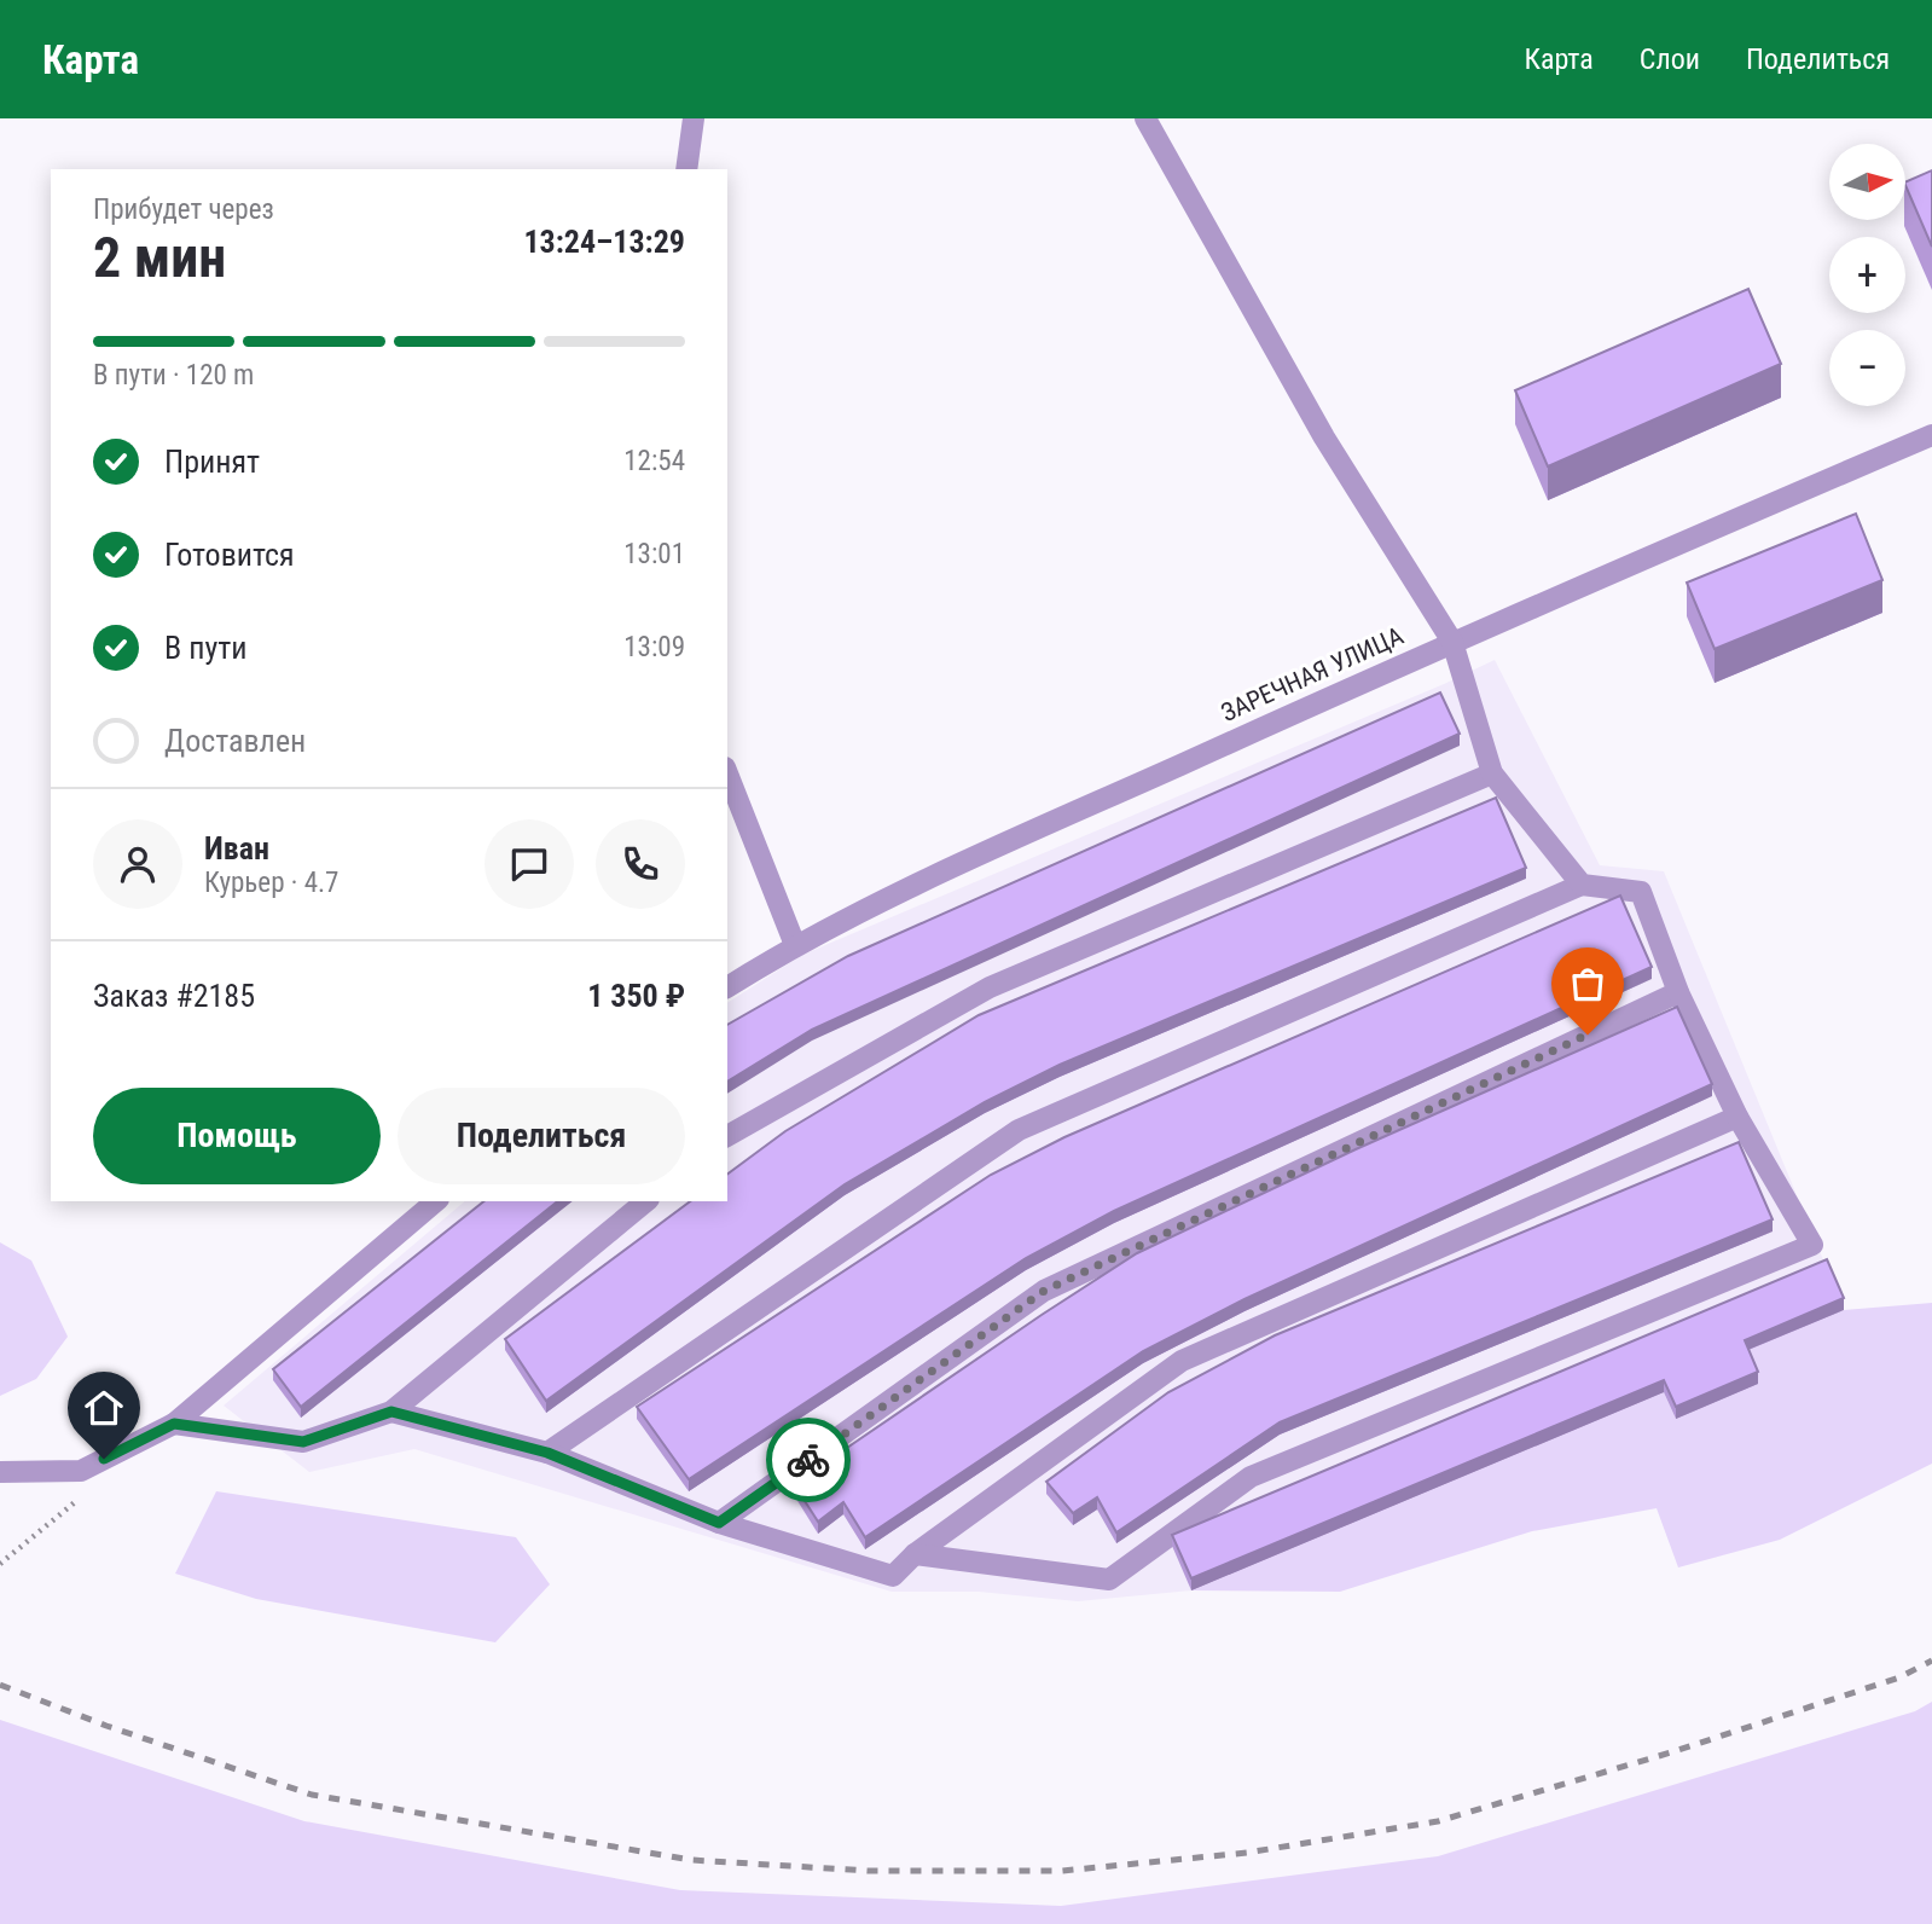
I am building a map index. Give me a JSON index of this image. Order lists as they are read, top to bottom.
{
  "streets": {
    "street": ["ЗАРЕЧНАЯ УЛИЦА"]
  },
  "north": "right",
  "page": {
    "header": "Карта",
    "nav": ["Карта", "Слои", "Поделиться"],
    "map_buttons": ["+", "−"],
    "heading": ["2 мин", "Прибудет через", "13:24–13:29"],
    "panel": [
      "Иван",
      "Курьер · 4.7",
      "Заказ #2185",
      "1 350 ₽"
    ],
    "bar": "В пути · 120 m",
    "list": [
      ["Принят", "12:54"],
      ["Готовится", "13:01"],
      ["В пути", "13:09"],
      "Доставлен"
    ],
    "buttons": ["Помощь", "Поделиться"]
  }
}
